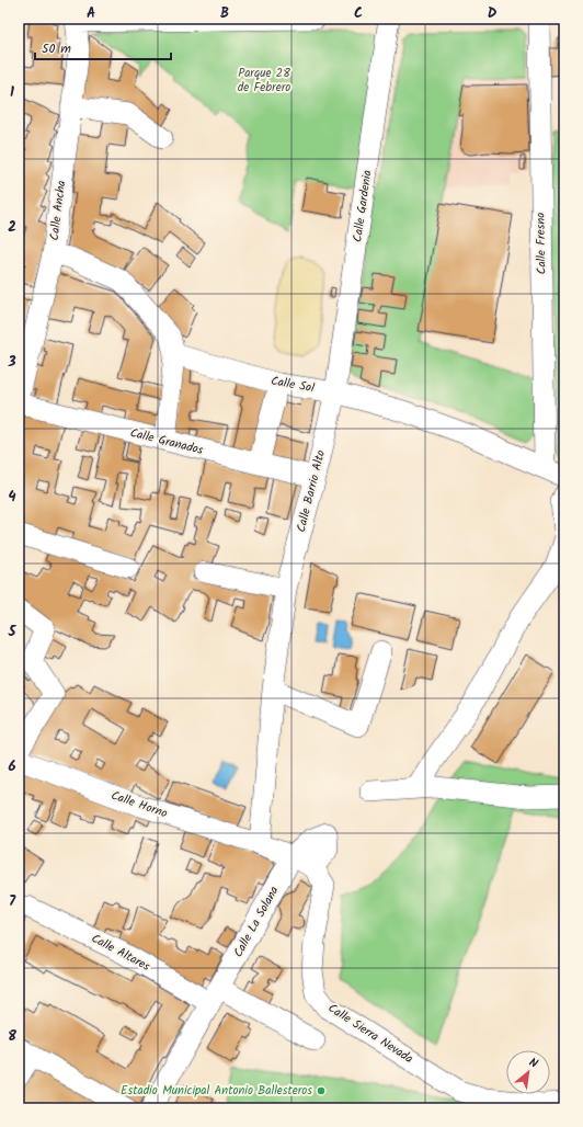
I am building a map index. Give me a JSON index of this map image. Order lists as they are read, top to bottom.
{
  "streets": {
    "street": [
      "Calle Gardenia",
      "Calle Ancha",
      "Calle Fresno",
      "Calle Sol",
      "Calle Granados",
      "Calle Barrio Alto",
      "Calle Horno",
      "Calle La Solana",
      "Calle Altares",
      "Calle Sierra Nevada"
    ]
  },
  "crossings": [
    ["Calle Gardenia", "Calle Sol"],
    ["Calle Gardenia", "Calle Barrio Alto"],
    ["Calle Ancha", "Calle Granados"],
    ["Calle Fresno", "Calle Sol"],
    ["Calle Sol", "Calle Barrio Alto"],
    ["Calle Granados", "Calle Barrio Alto"],
    ["Calle Barrio Alto", "Calle Horno"],
    ["Calle La Solana", "Calle Altares"]
  ],
  "parks": ["Parque 28 de Febrero"],
  "places": ["Estadio Municipal Antonio Ballesteros"],
  "scale_bar": "50 m",
  "north": "top right",
  "grid": {
    "columns": [
      "A",
      "B",
      "C",
      "D"
    ],
    "rows": [
      "1",
      "2",
      "3",
      "4",
      "5",
      "6",
      "7",
      "8"
    ]
  }
}
